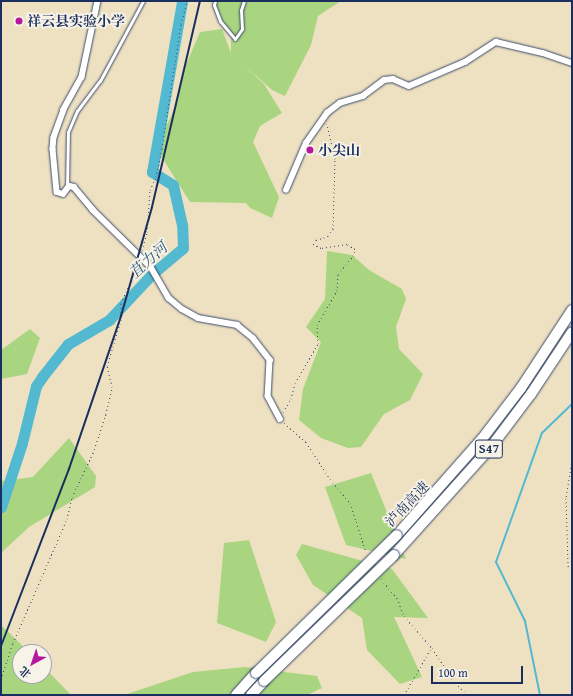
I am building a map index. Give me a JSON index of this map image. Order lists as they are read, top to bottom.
{
  "streets": {
    "highway": ["S47", "泸南高速"]
  },
  "water": ["苴力河"],
  "places": ["祥云县实验小学", "小尖山"],
  "scale_bar": "100 m",
  "north": "bottom left"
}
